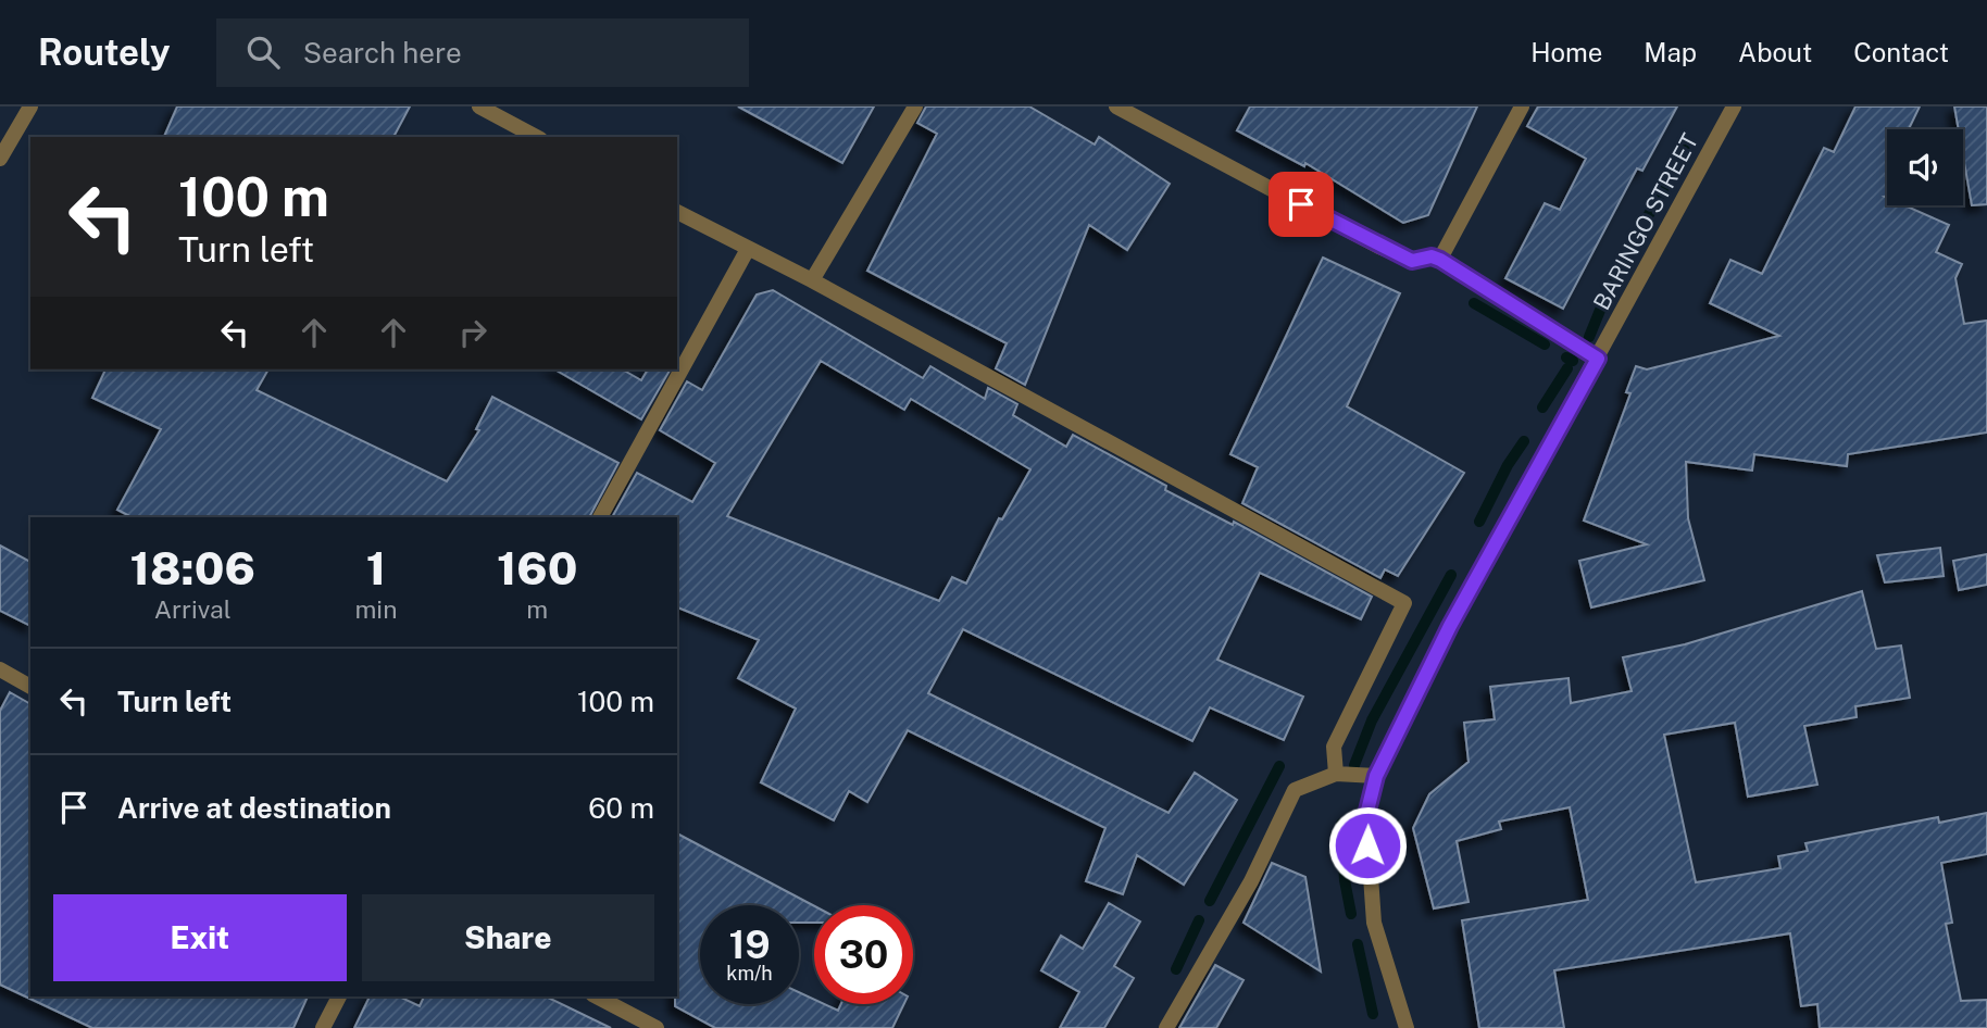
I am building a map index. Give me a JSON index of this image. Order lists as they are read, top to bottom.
{
  "streets": {
    "street": ["BARINGO STREET"]
  },
  "page": {
    "header": "Routely",
    "search": "Search here",
    "nav": [
      "Home",
      "Map",
      "About",
      "Contact"
    ],
    "turn": ["100 m", "Turn left"],
    "eta": [
      "18:06",
      "Arrival",
      "1",
      "min",
      "160",
      "m"
    ],
    "list": [
      {
        "name": "Turn left",
        "value": "100 m"
      },
      {
        "name": "Arrive at destination",
        "value": "60 m"
      }
    ],
    "buttons": ["Exit", "Share"],
    "speed": "19 km/h",
    "limit": "30"
  }
}
